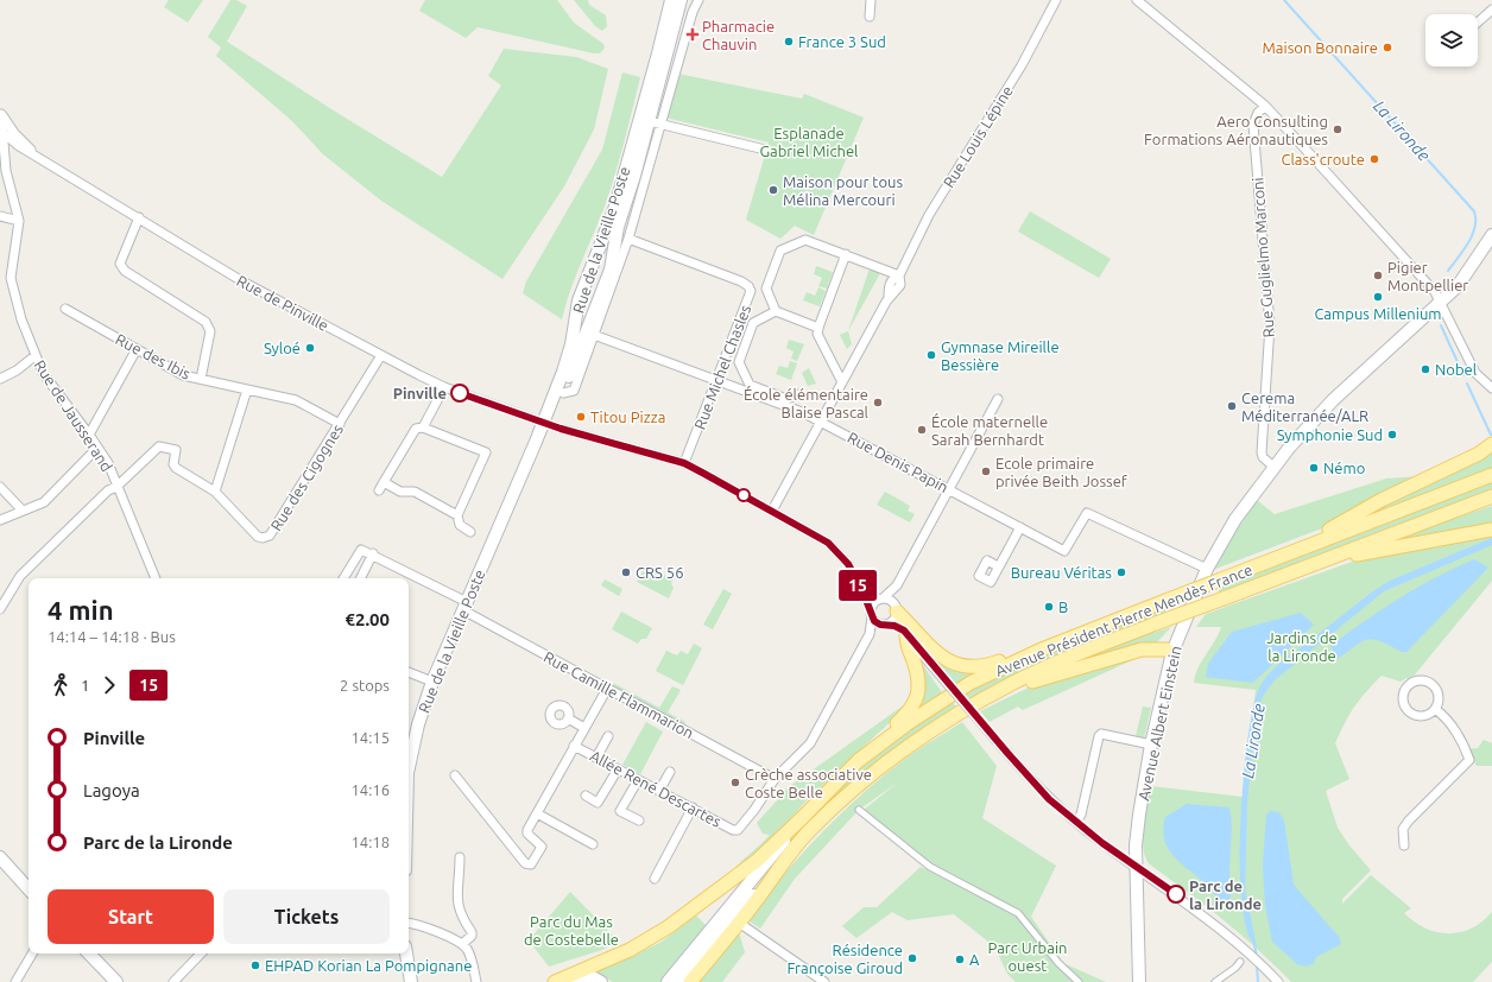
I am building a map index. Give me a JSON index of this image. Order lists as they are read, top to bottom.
{
  "streets": {
    "main road": ["Rue de la Vieille Poste", "Avenue Président Pierre Mendès France", "Avenue Albert Einstein"],
    "street": [
      "Rue Louis Lépine",
      "Rue Guglielmo Marconi",
      "Rue de Pinville",
      "Rue des Ibis",
      "Rue Michel Chasles",
      "Rue de Jausserand",
      "Rue Denis Papin",
      "Rue des Cigognes",
      "Rue Camille Flammarion",
      "Allée René Descartes"
    ]
  },
  "crossings": [
    ["Rue Louis Lépine", "Rue de Pinville"],
    ["Rue Louis Lépine", "Rue Denis Papin"],
    ["Rue de la Vieille Poste", "Rue de Pinville"],
    ["Rue de la Vieille Poste", "Rue Michel Chasles"],
    ["Rue de la Vieille Poste", "Rue Denis Papin"],
    ["Rue de la Vieille Poste", "Rue Camille Flammarion"],
    ["Rue Guglielmo Marconi", "Avenue Albert Einstein"],
    ["Rue de Pinville", "Rue Michel Chasles"],
    ["Rue de Pinville", "Rue de Jausserand"],
    ["Rue de Pinville", "Rue des Cigognes"],
    ["Rue des Ibis", "Rue des Cigognes"],
    ["Rue Michel Chasles", "Rue Denis Papin"],
    ["Rue de Jausserand", "Rue des Cigognes"],
    ["Rue Denis Papin", "Avenue Albert Einstein"],
    ["Rue Camille Flammarion", "Allée René Descartes"]
  ],
  "water": ["La Lironde"],
  "parks": [
    "Esplanade Gabriel Michel",
    "Jardins de la Lironde",
    "Parc du Mas de Costebelle",
    "Parc Urbain ouest"
  ],
  "places": {
    "health": ["Pharmacie Chauvin"],
    "other": [
      "France 3 Sud",
      "Maison Bonnaire",
      "Aero Consulting Formations Aéronautiques",
      "Class'croute",
      "Maison pour tous Mélina Mercouri",
      "Pigier Montpellier",
      "Campus Millenium",
      "Syloé",
      "Gymnase Mireille Bessière",
      "Nobel",
      "Pinville",
      "École élémentaire Blaise Pascal",
      "Cerema Méditerranée/ALR",
      "Titou Pizza",
      "École maternelle Sarah Bernhardt",
      "Symphonie Sud",
      "Némo",
      "Ecole primaire privée Beith Jossef",
      "CRS 56",
      "Bureau Véritas",
      "B",
      "Crèche associative Coste Belle",
      "Parc de la Lironde",
      "Résidence Françoise Giroud",
      "A",
      "EHPAD Korian La Pompignane"
    ]
  },
  "lines": ["bus line 15"],
  "page": {
    "on_map": "15",
    "heading": ["4 min", "14:14 – 14:18 · Bus", "€2.00"],
    "legs": ["1", "15", "2 stops"],
    "list": [
      {
        "name": "Pinville",
        "value": "14:15"
      },
      {
        "name": "Lagoya",
        "value": "14:16"
      },
      {
        "name": "Parc de la Lironde",
        "value": "14:18"
      }
    ],
    "buttons": ["Start", "Tickets"]
  }
}
